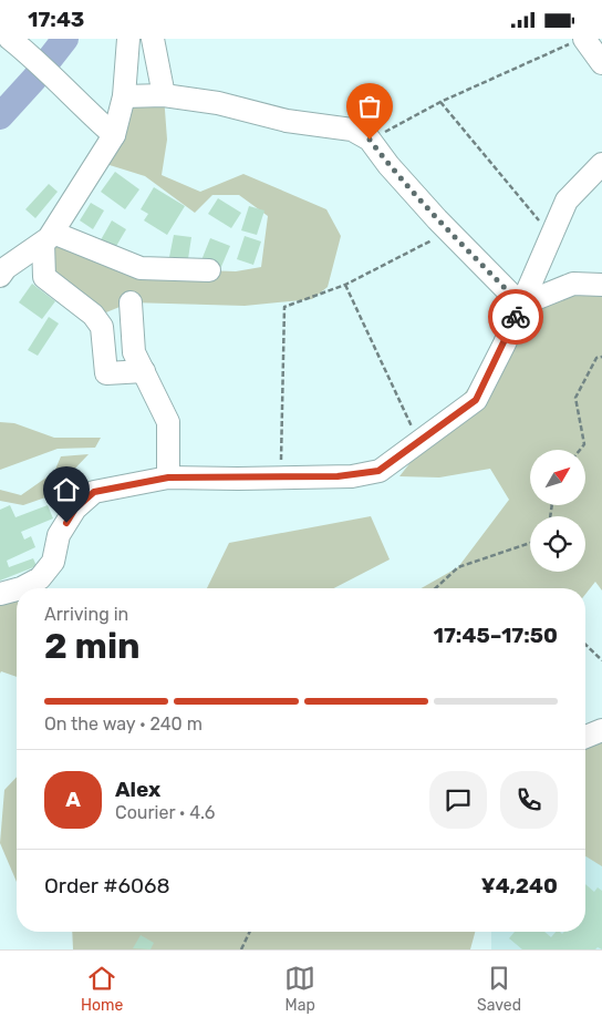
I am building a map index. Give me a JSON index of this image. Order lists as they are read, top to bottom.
{
  "north": "top right",
  "page": {
    "status": "17:43",
    "heading": ["2 min", "Arriving in", "17:45–17:50"],
    "panel": [
      "Alex",
      "Courier · 4.6",
      "Order #6068",
      "¥4,240"
    ],
    "bar": "On the way · 240 m",
    "round": "A",
    "tabs": ["Home", "Map", "Saved"]
  }
}
